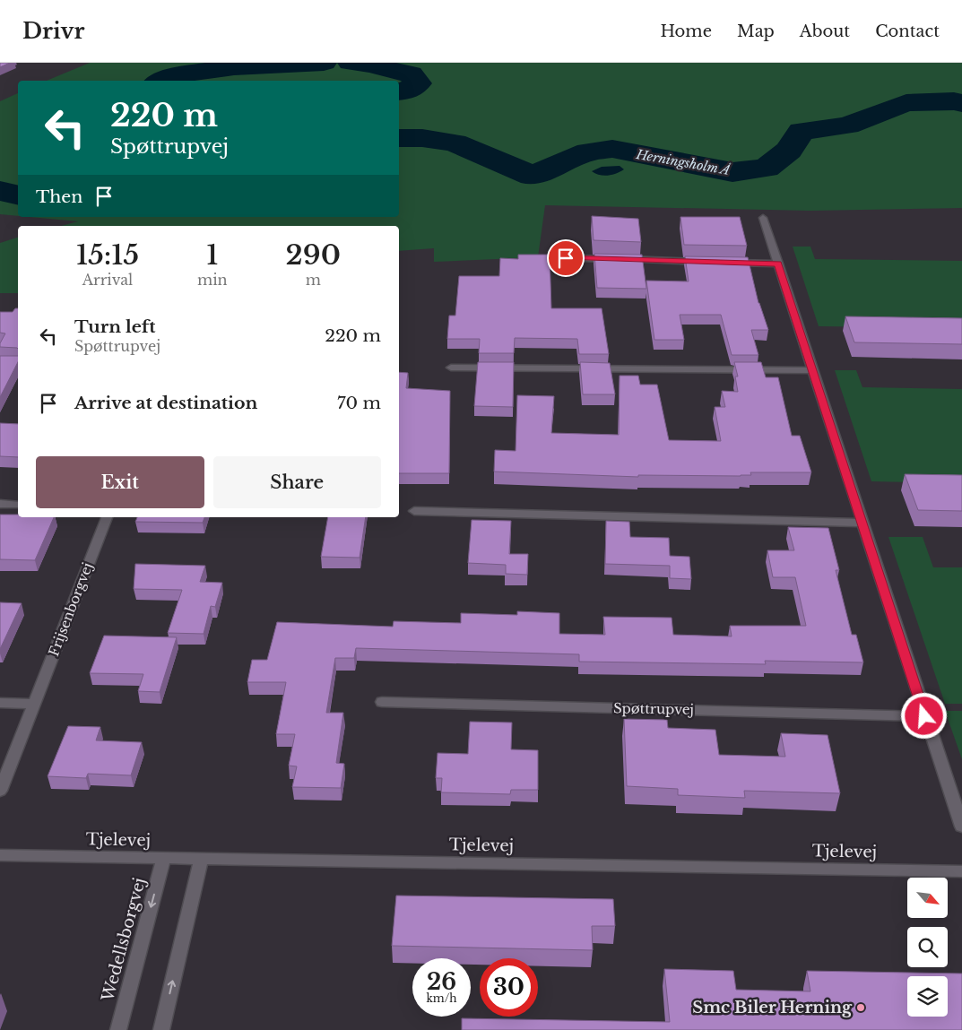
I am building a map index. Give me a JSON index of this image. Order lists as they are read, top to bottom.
{
  "streets": {
    "street": [
      "Frijsenborgvej",
      "Spøttrupvej",
      "Tjelevej",
      "Wedellsborgvej"
    ]
  },
  "crossings": [
    ["Tjelevej", "Wedellsborgvej"]
  ],
  "water": ["Herningsholm Å"],
  "places": ["Smc Biler Herning"],
  "north": "bottom right",
  "page": {
    "header": "Drivr",
    "nav": [
      "Home",
      "Map",
      "About",
      "Contact"
    ],
    "turn": ["220 m", "Spøttrupvej"],
    "then": "Then",
    "eta": [
      "15:15",
      "Arrival",
      "1",
      "min",
      "290",
      "m"
    ],
    "list": [
      {
        "name": "Turn left",
        "note": "Spøttrupvej",
        "value": "220 m"
      },
      {
        "name": "Arrive at destination",
        "value": "70 m"
      }
    ],
    "buttons": ["Exit", "Share"],
    "speed": "26 km/h",
    "limit": "30"
  }
}
